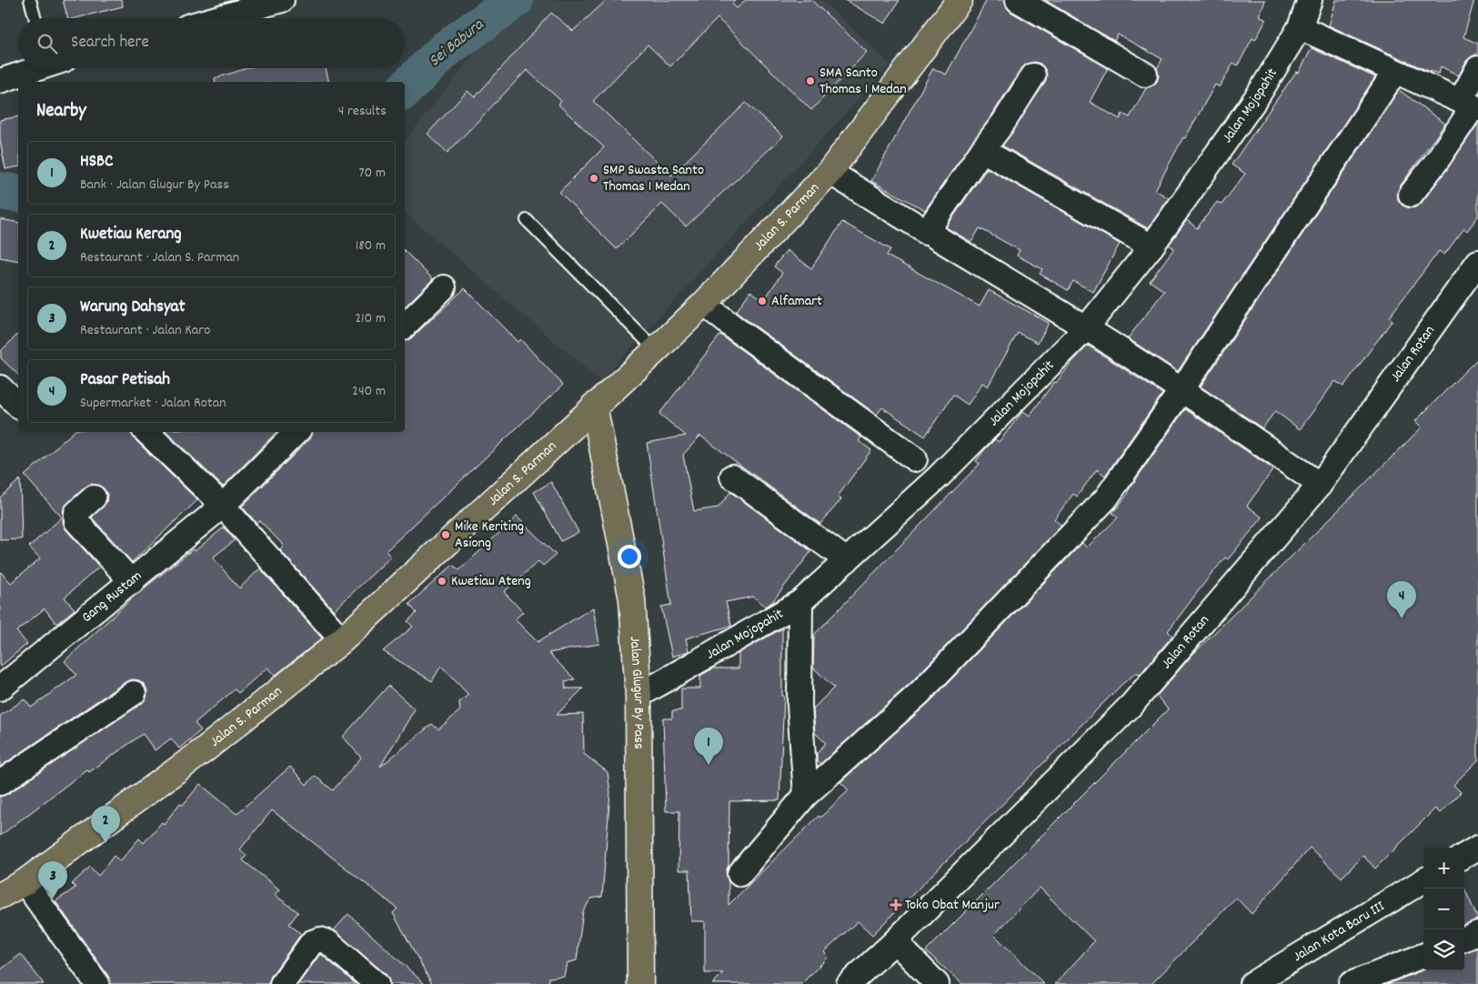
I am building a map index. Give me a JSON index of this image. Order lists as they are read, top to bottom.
{
  "streets": {
    "main road": ["Jalan S. Parman", "Jalan Glugur By Pass"],
    "street": [
      "Jalan Mojopahit",
      "Jalan Rotan",
      "Gang Rustam",
      "Jalan Kota Baru III"
    ]
  },
  "crossings": [
    ["Jalan Mojopahit", "Jalan Glugur By Pass"],
    ["Jalan S. Parman", "Jalan Glugur By Pass"]
  ],
  "water": ["Sei Babura"],
  "places": {
    "other": [
      "SMA Santo Thomas 1 Medan",
      "SMP Swasta Santo Thomas 1 Medan",
      "Alfamart",
      "Mike Keriting Asiong",
      "Kwetiau Ateng"
    ],
    "health": ["Toko Obat Manjur"]
  },
  "page": {
    "search": "Search here",
    "heading": ["Nearby", "4 results"],
    "list": [
      {
        "mark": "1",
        "name": "HSBC",
        "note": "Bank · Jalan Glugur By Pass",
        "value": "70 m"
      },
      {
        "mark": "2",
        "name": "Kwetiau Kerang",
        "note": "Restaurant · Jalan S. Parman",
        "value": "180 m"
      },
      {
        "mark": "3",
        "name": "Warung Dahsyat",
        "note": "Restaurant · Jalan Karo",
        "value": "210 m"
      },
      {
        "mark": "4",
        "name": "Pasar Petisah",
        "note": "Supermarket · Jalan Rotan",
        "value": "240 m"
      }
    ],
    "pins": [
      "4",
      "1",
      "2",
      "3"
    ],
    "map_buttons": ["+", "−"]
  }
}
